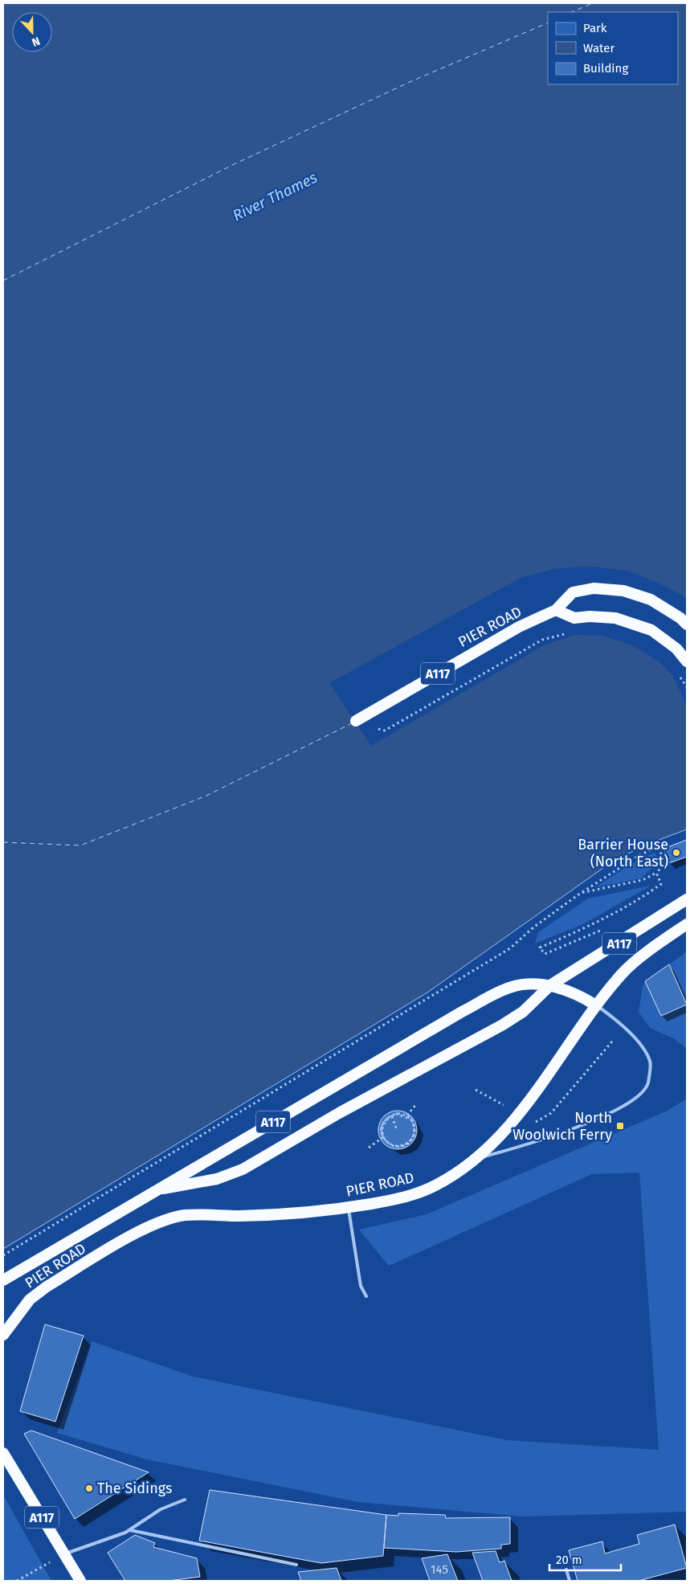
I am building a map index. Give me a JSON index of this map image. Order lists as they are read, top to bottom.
{
  "streets": {
    "highway": ["PIER ROAD", "A117"]
  },
  "crossings": [
    ["PIER ROAD", "A117"]
  ],
  "water": ["River Thames"],
  "places": {
    "other": ["Barrier House (North East)", "The Sidings"],
    "transit": ["North Woolwich Ferry"]
  },
  "house_numbers": ["145"],
  "legend": ["Park", "Water", "Building"],
  "scale_bar": "20 m",
  "north": "bottom"
}
